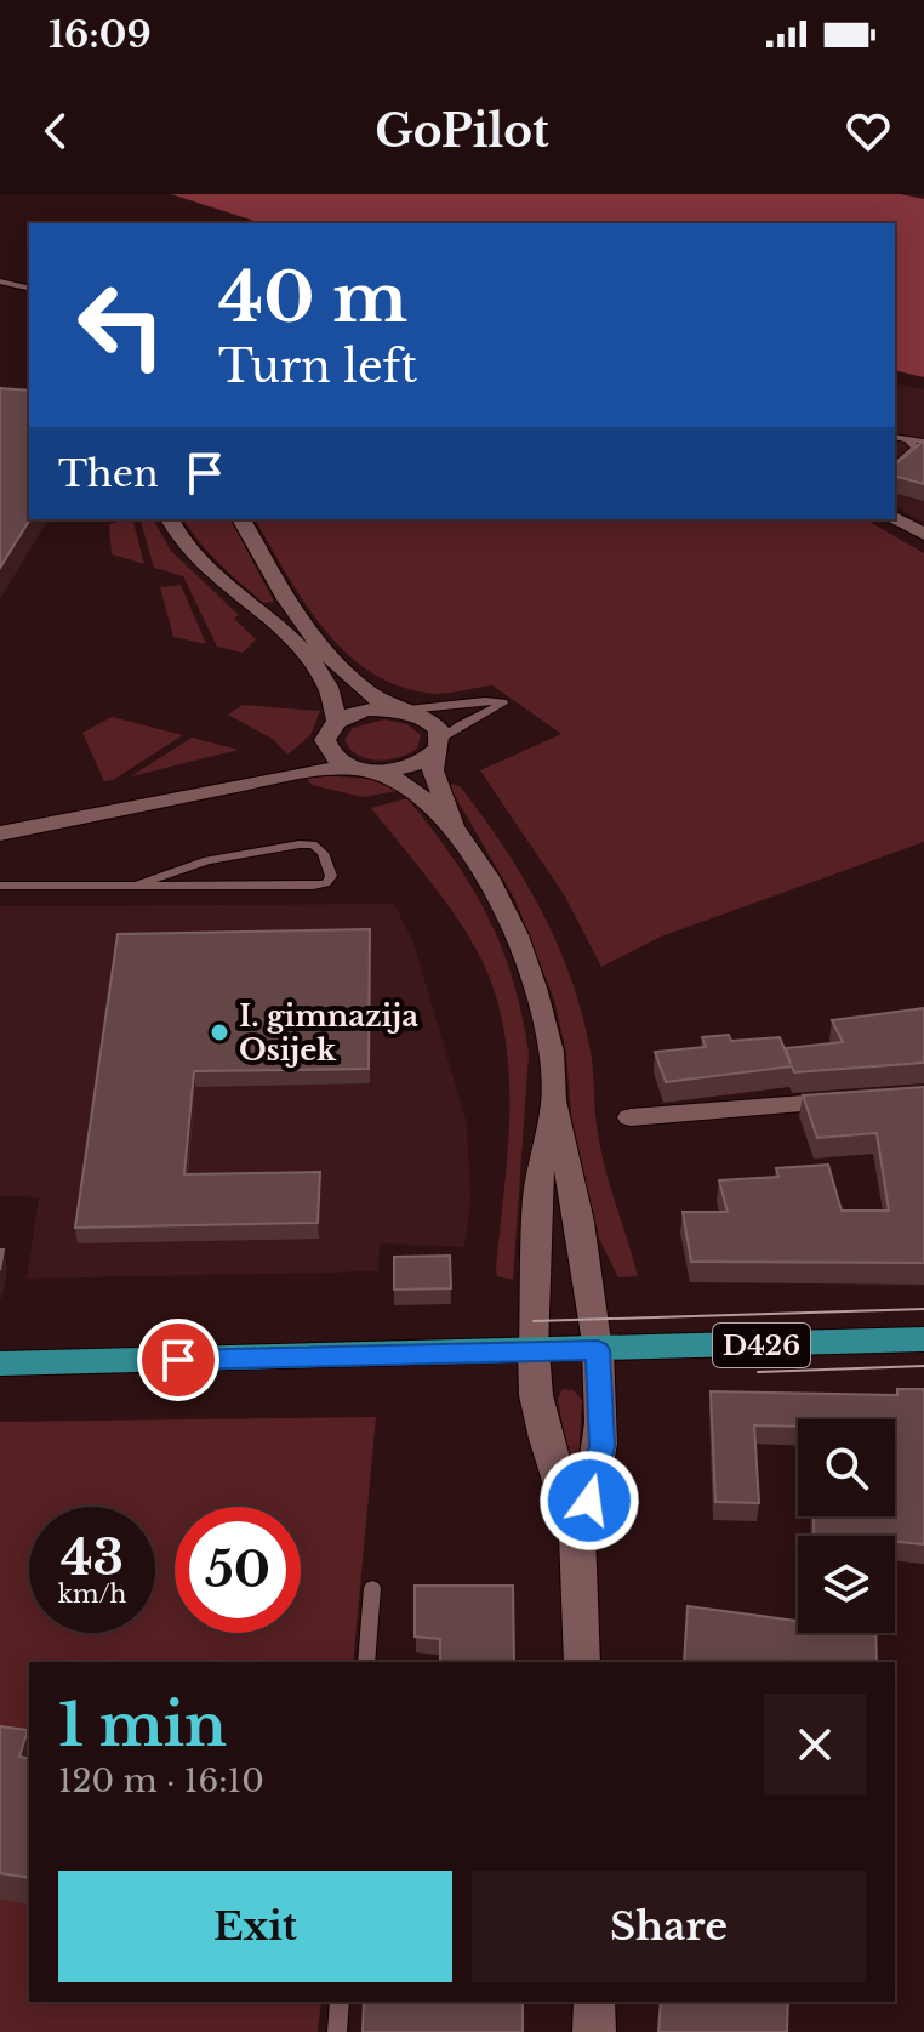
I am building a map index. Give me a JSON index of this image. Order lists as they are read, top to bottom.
{
  "streets": {
    "main road": ["D426"]
  },
  "places": ["I. gimnazija Osijek"],
  "page": {
    "status": "16:09",
    "header": "GoPilot",
    "turn": ["40 m", "Turn left"],
    "then": "Then",
    "speed": "43 km/h",
    "limit": "50",
    "heading": ["1 min", "120 m · 16:10"],
    "buttons": ["Exit", "Share"]
  }
}
